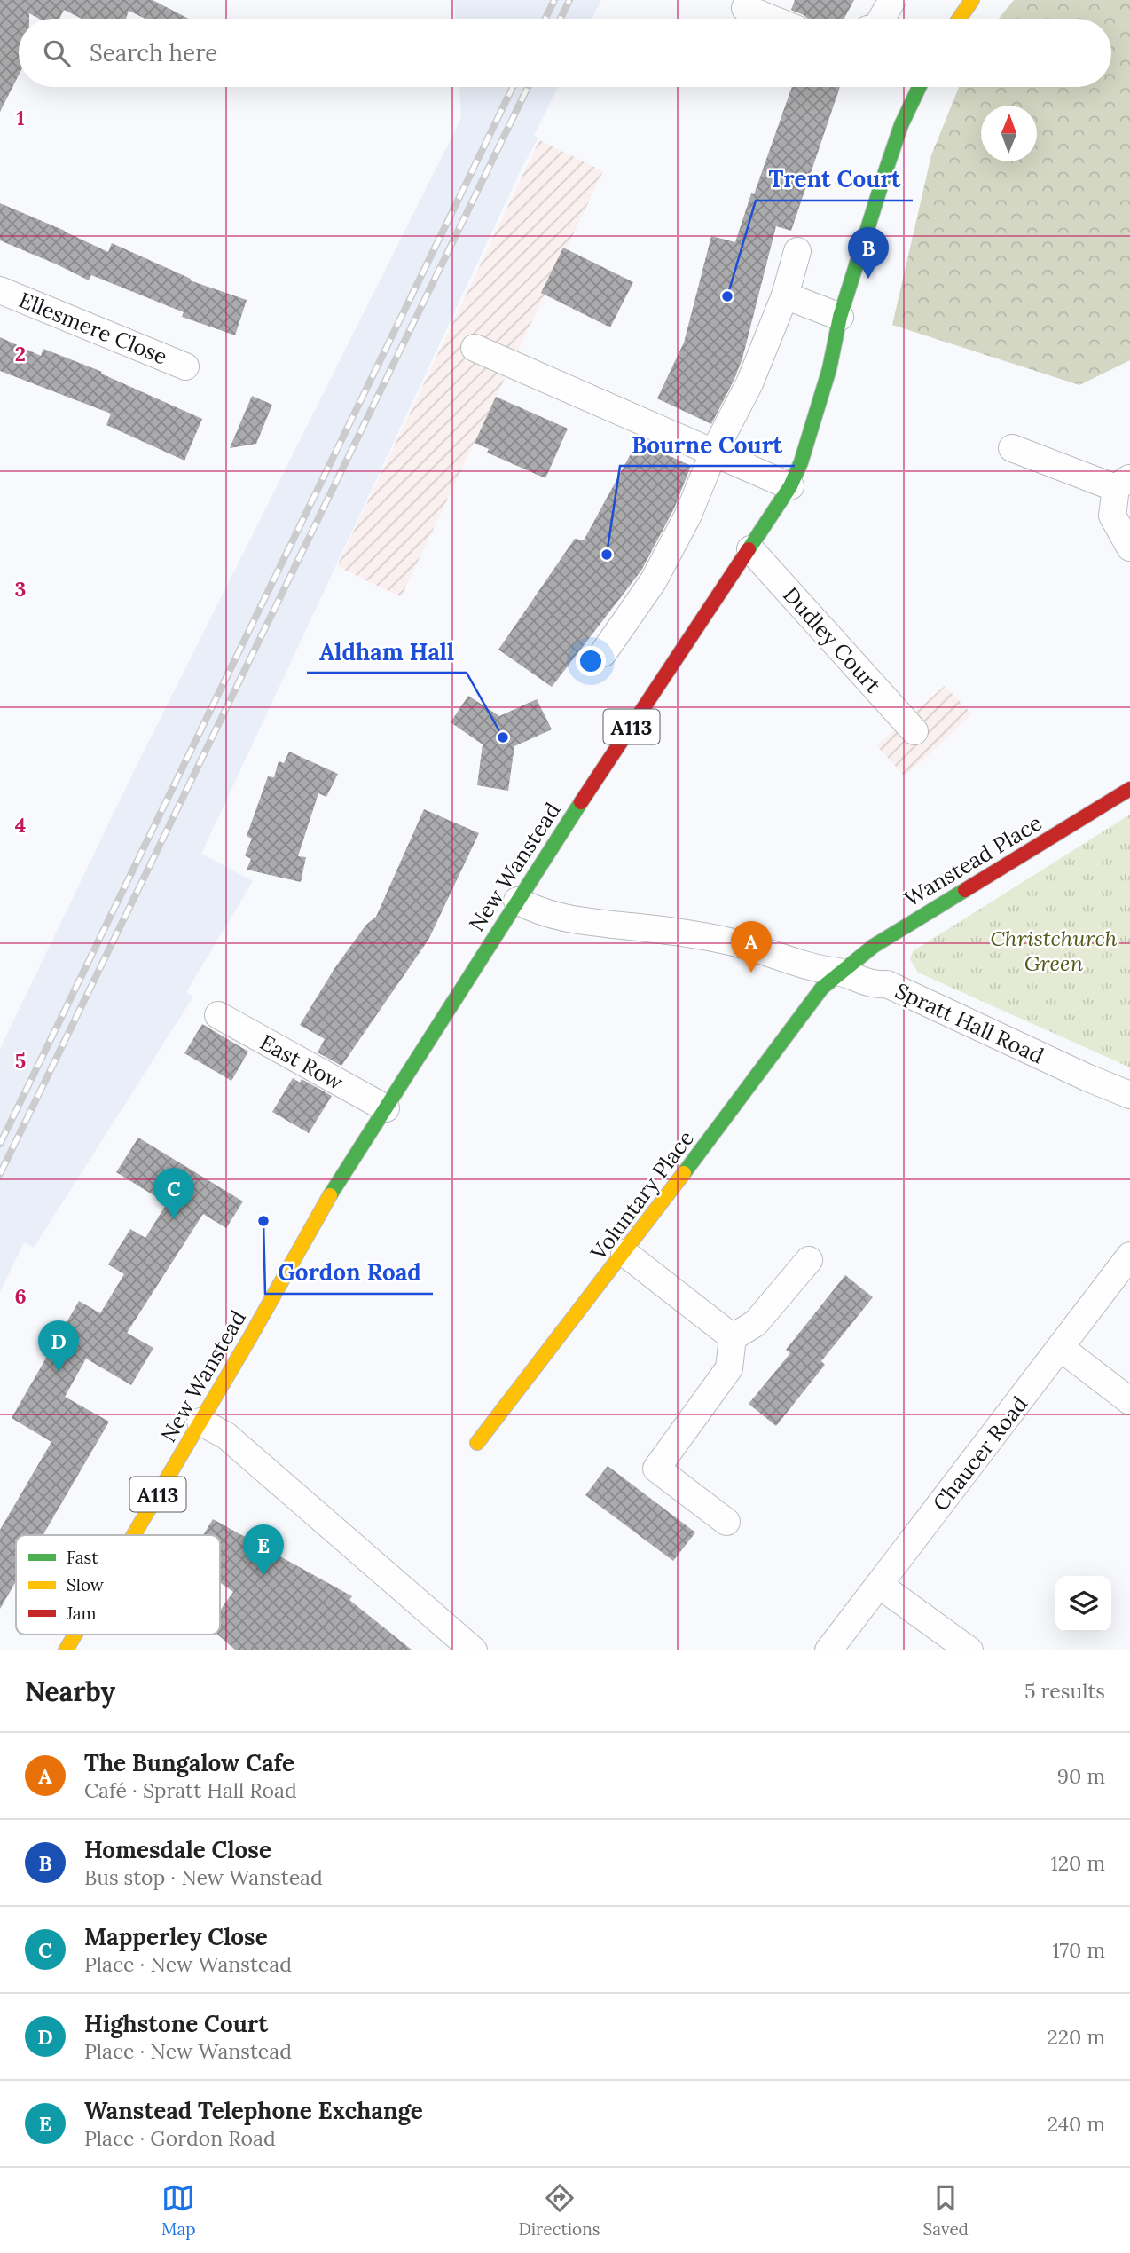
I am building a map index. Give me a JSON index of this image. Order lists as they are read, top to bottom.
{
  "streets": {
    "main road": [
      "A113",
      "Wanstead Place",
      "New Wanstead",
      "Voluntary Place"
    ],
    "street": [
      "Ellesmere Close",
      "Dudley Court",
      "Spratt Hall Road",
      "East Row",
      "Chaucer Road"
    ]
  },
  "crossings": [
    ["Dudley Court", "New Wanstead"],
    ["Wanstead Place", "Spratt Hall Road"],
    ["Wanstead Place", "Voluntary Place"],
    ["New Wanstead", "Spratt Hall Road"],
    ["New Wanstead", "East Row"],
    ["Spratt Hall Road", "Voluntary Place"]
  ],
  "parks": ["Christchurch Green"],
  "places": [
    "Trent Court",
    "Bourne Court",
    "Aldham Hall",
    "Gordon Road"
  ],
  "legend": ["Fast", "Slow", "Jam"],
  "north": "top",
  "page": {
    "search": "Search here",
    "pins": [
      "B",
      "A",
      "C",
      "D",
      "E"
    ],
    "heading": ["Nearby", "5 results"],
    "list": [
      {
        "mark": "A",
        "name": "The Bungalow Cafe",
        "note": "Café · Spratt Hall Road",
        "value": "90 m"
      },
      {
        "mark": "B",
        "name": "Homesdale Close",
        "note": "Bus stop · New Wanstead",
        "value": "120 m"
      },
      {
        "mark": "C",
        "name": "Mapperley Close",
        "note": "Place · New Wanstead",
        "value": "170 m"
      },
      {
        "mark": "D",
        "name": "Highstone Court",
        "note": "Place · New Wanstead",
        "value": "220 m"
      },
      {
        "mark": "E",
        "name": "Wanstead Telephone Exchange",
        "note": "Place · Gordon Road",
        "value": "240 m"
      }
    ],
    "nav": ["Map", "Directions", "Saved"]
  },
  "grid": {
    "rows": [
      "1",
      "2",
      "3",
      "4",
      "5",
      "6"
    ]
  }
}
